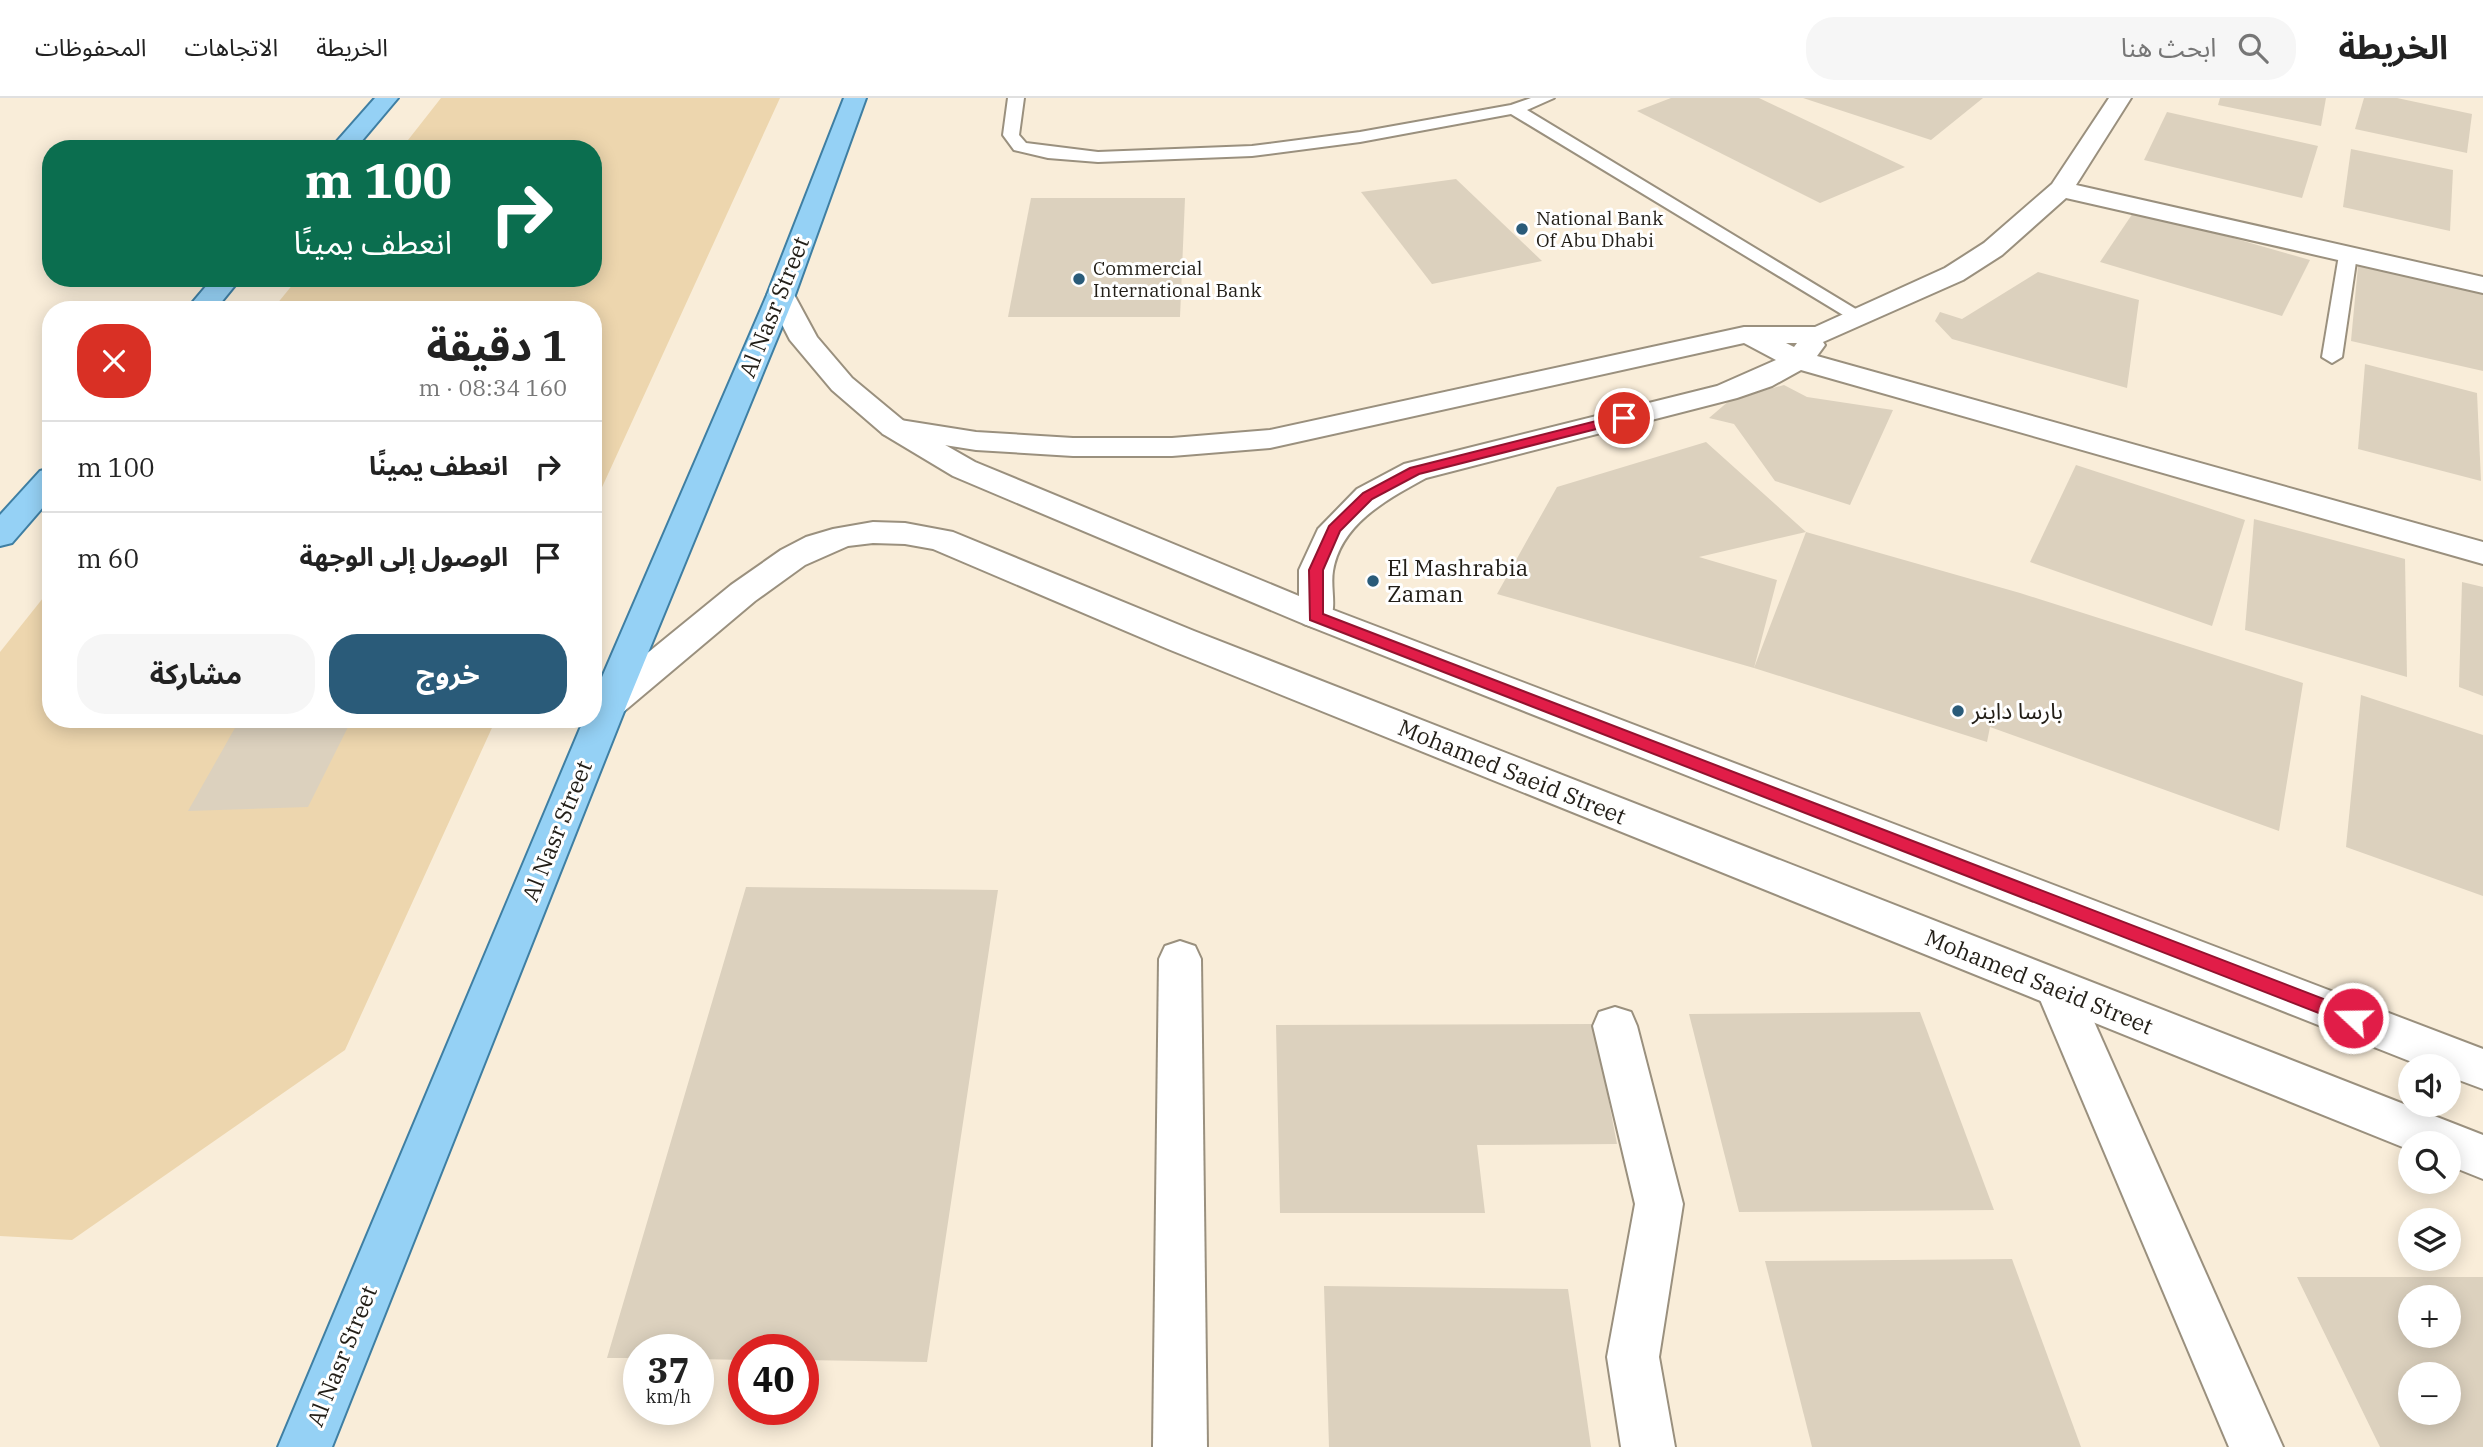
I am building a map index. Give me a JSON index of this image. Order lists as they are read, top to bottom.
{
  "streets": {
    "main road": ["Al Nasr Street"],
    "street": ["Mohamed Saeid Street"]
  },
  "crossings": [
    ["Al Nasr Street", "Mohamed Saeid Street"]
  ],
  "places": [
    "National Bank Of Abu Dhabi",
    "Commercial International Bank",
    "El Mashrabia Zaman",
    "بارسا داينر"
  ],
  "page": {
    "header": "الخريطة",
    "search": "ابحث هنا",
    "nav": ["الخريطة", "الاتجاهات", "المحفوظات"],
    "turn": ["100 m", "انعطف يمينًا"],
    "heading": ["1 دقيقة", "160 m · 08:34"],
    "list": [
      {
        "name": "انعطف يمينًا",
        "value": "100 m"
      },
      {
        "name": "الوصول إلى الوجهة",
        "value": "60 m"
      }
    ],
    "buttons": ["خروج", "مشاركة"],
    "map_buttons": ["+", "−"],
    "speed": "37 km/h",
    "limit": "40"
  }
}
